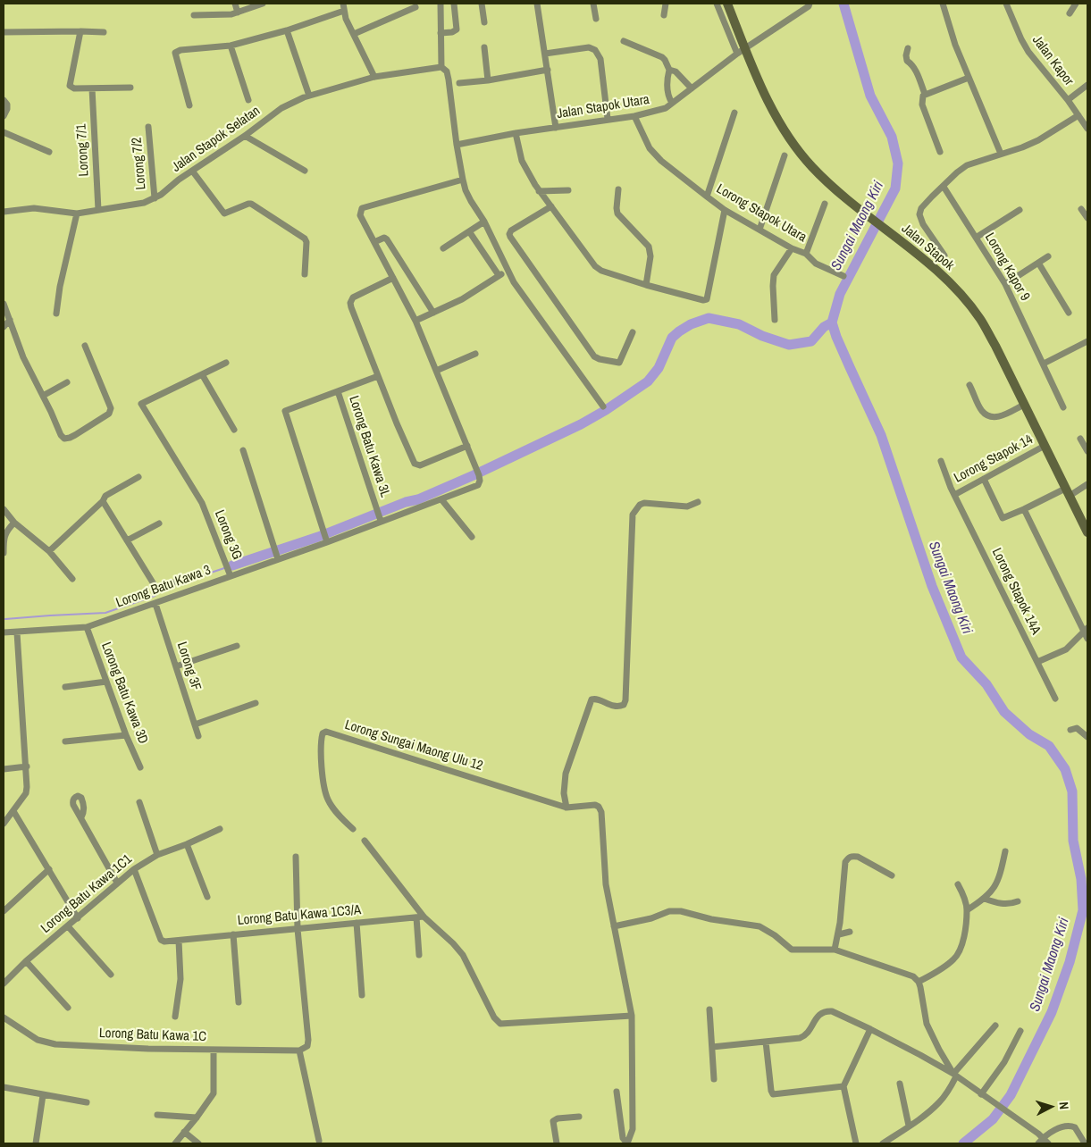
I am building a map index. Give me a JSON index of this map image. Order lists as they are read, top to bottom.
{
  "streets": {
    "main road": ["Jalan Stapok"],
    "street": [
      "Jalan Kapor",
      "Jalan Stapok Utara",
      "Jalan Stapok Selatan",
      "Lorong 7/1",
      "Lorong 7/2",
      "Lorong Stapok Utara",
      "Lorong Kapor 9",
      "Lorong Batu Kawa 3L",
      "Lorong Stapok 14",
      "Lorong 3G",
      "Lorong Batu Kawa 3",
      "Lorong Stapok 14A",
      "Lorong 3F",
      "Lorong Batu Kawa 3D",
      "Lorong Sungai Maong Ulu 12",
      "Lorong Batu Kawa 1C1",
      "Lorong Batu Kawa 1C3/A",
      "Lorong Batu Kawa 1C"
    ]
  },
  "crossings": [
    ["Jalan Stapok Utara", "Lorong Stapok Utara"],
    ["Jalan Stapok Utara", "Jalan Stapok"],
    ["Jalan Stapok Selatan", "Lorong 7/1"],
    ["Jalan Stapok Selatan", "Lorong 7/2"],
    ["Jalan Stapok", "Lorong Stapok 14"],
    ["Lorong Batu Kawa 3L", "Lorong Batu Kawa 3"],
    ["Lorong Stapok 14", "Lorong Stapok 14A"],
    ["Lorong 3G", "Lorong Batu Kawa 3"],
    ["Lorong Batu Kawa 3", "Lorong 3F"],
    ["Lorong Batu Kawa 3", "Lorong Batu Kawa 3D"]
  ],
  "water": ["Sungai Maong Kiri"],
  "north": "right"
}
